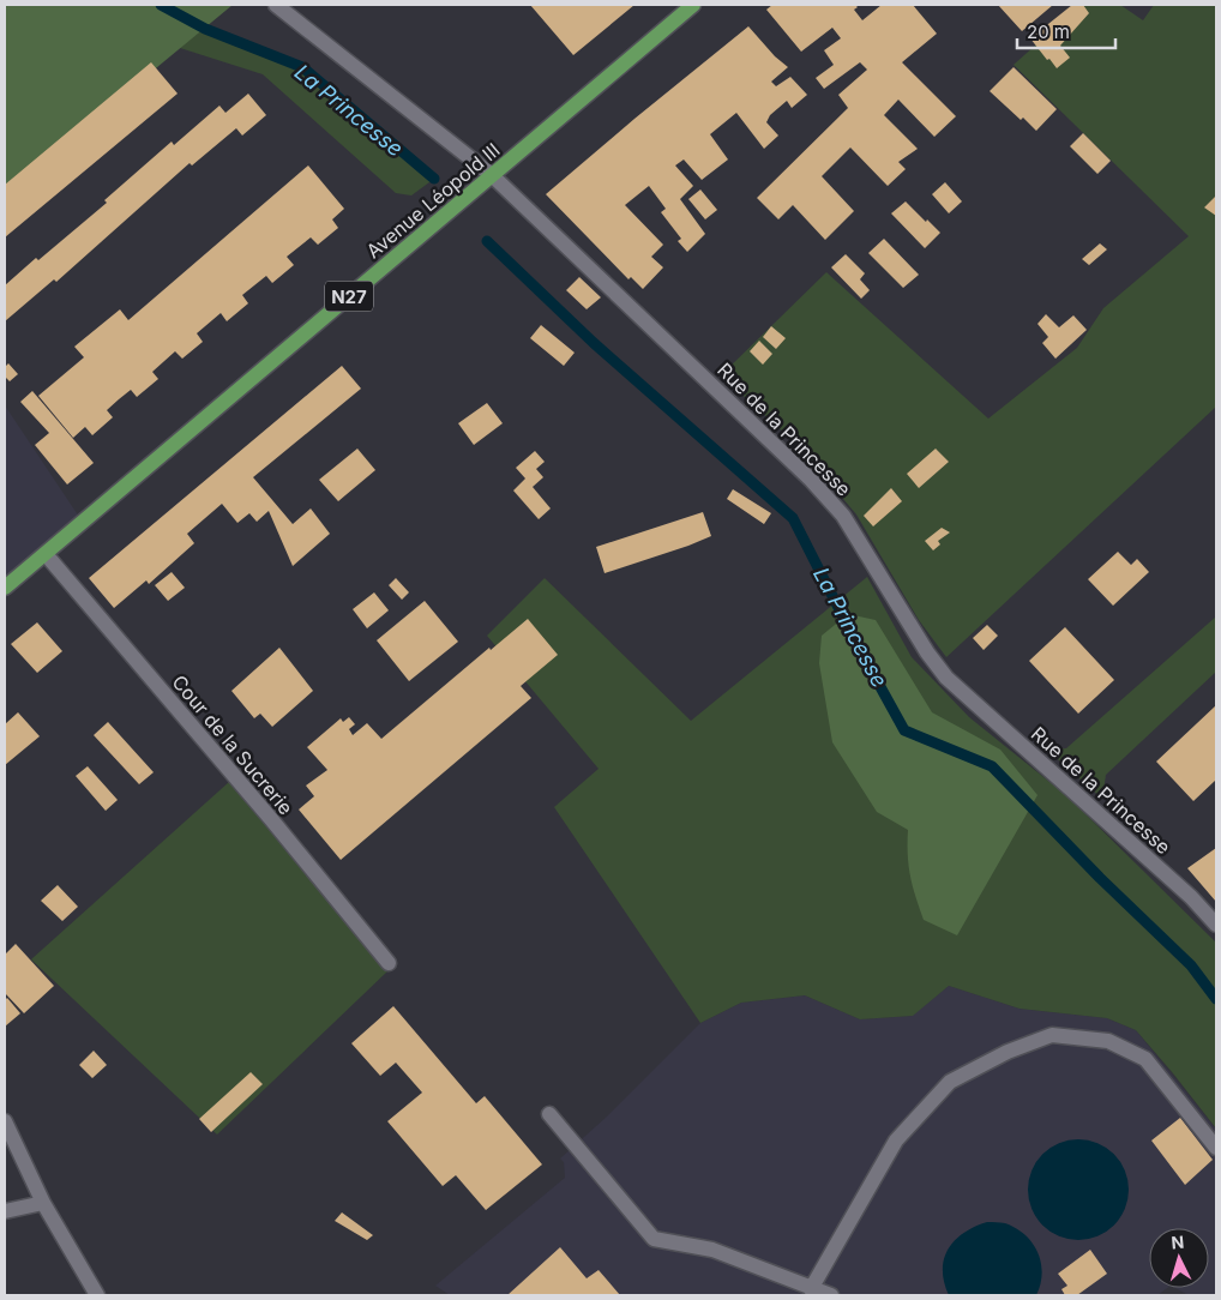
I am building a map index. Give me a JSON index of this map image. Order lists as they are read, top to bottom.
{
  "streets": {
    "main road": ["Avenue Léopold III", "N27"],
    "street": ["Rue de la Princesse", "Cour de la Sucrerie"]
  },
  "crossings": [
    ["Avenue Léopold III", "Rue de la Princesse"],
    ["Avenue Léopold III", "Cour de la Sucrerie"]
  ],
  "water": ["La Princesse"],
  "scale_bar": "20 m",
  "north": "top"
}
